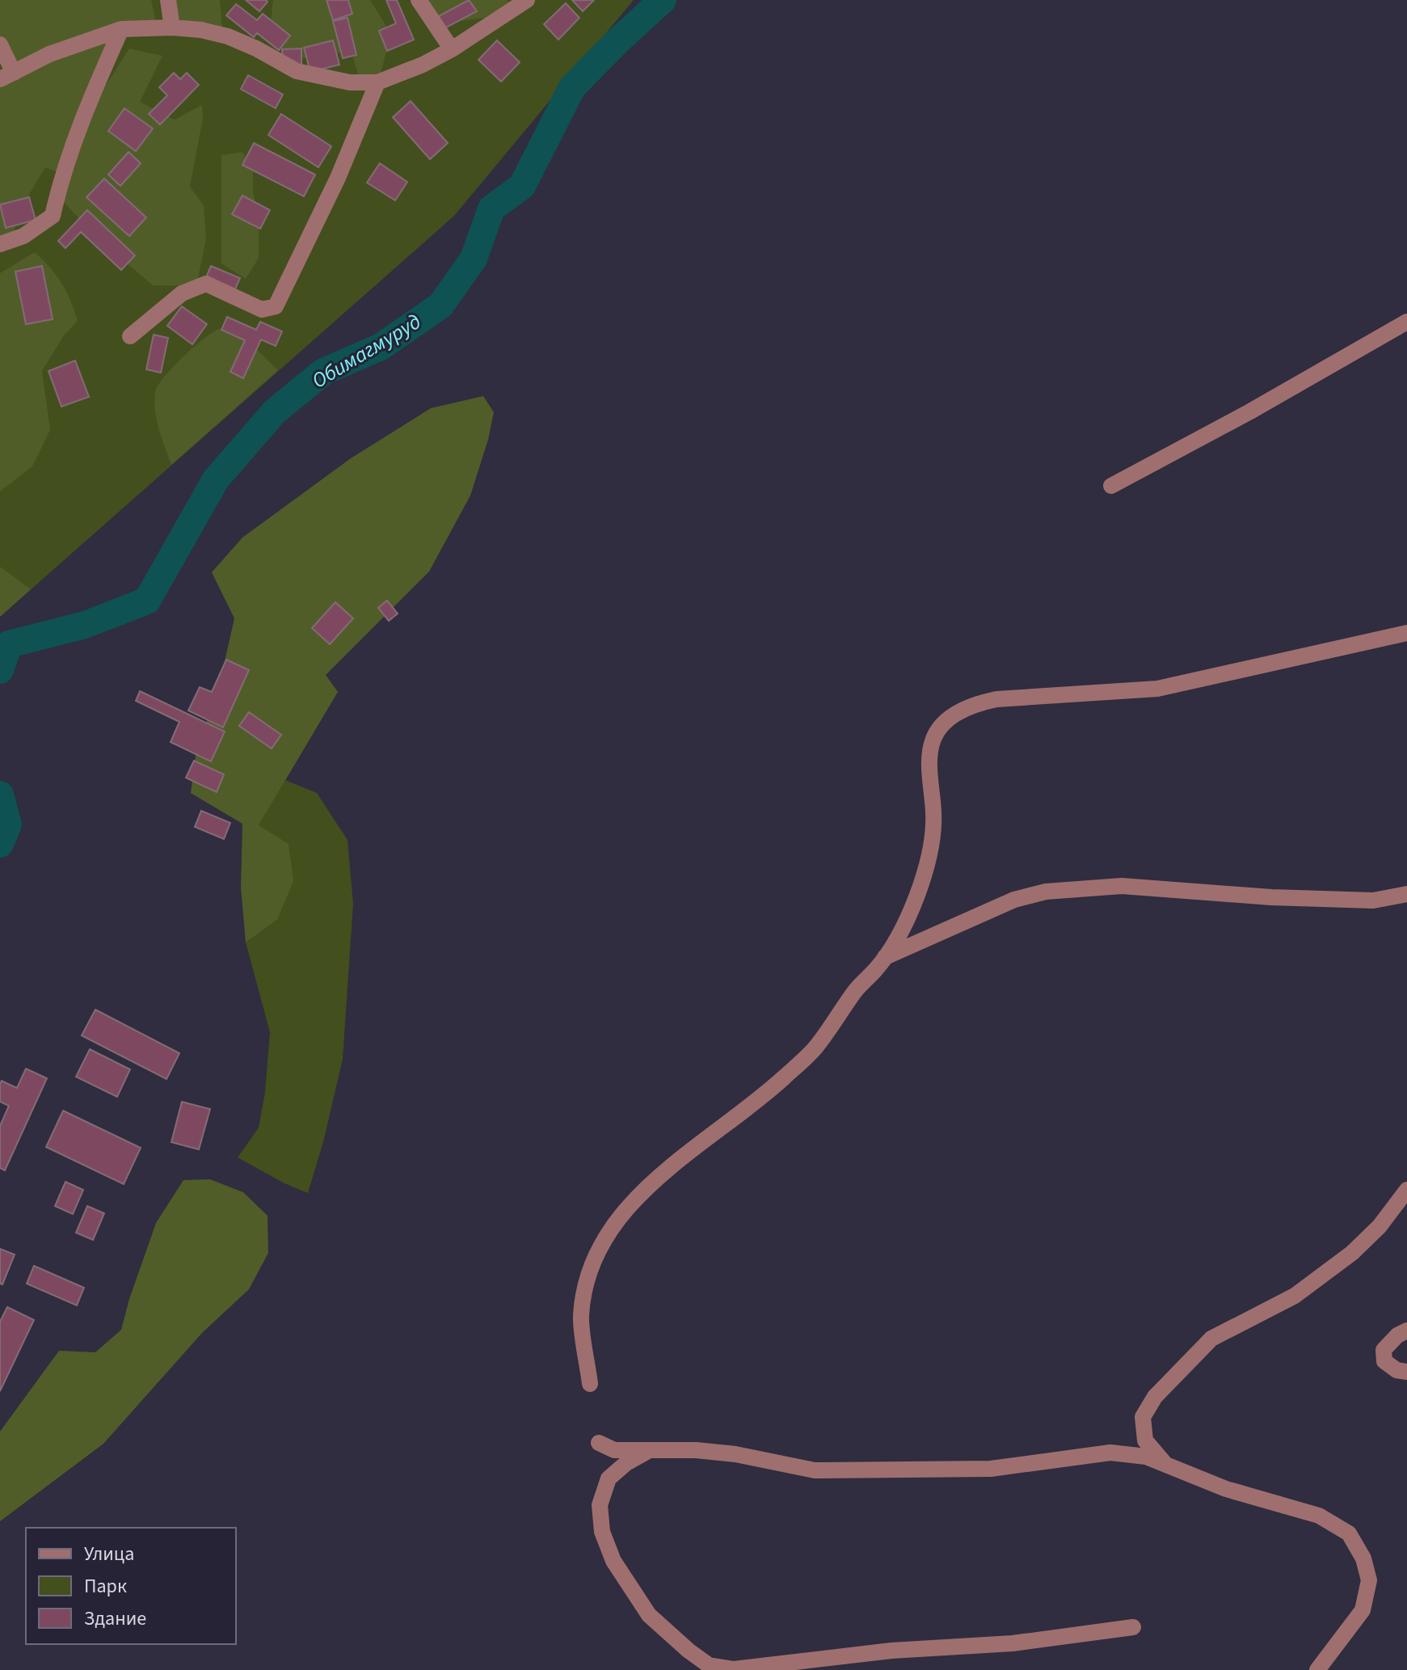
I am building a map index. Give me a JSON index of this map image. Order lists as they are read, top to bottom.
{
  "water": ["Обимагмуруд"],
  "legend": ["Улица", "Парк", "Здание"]
}
